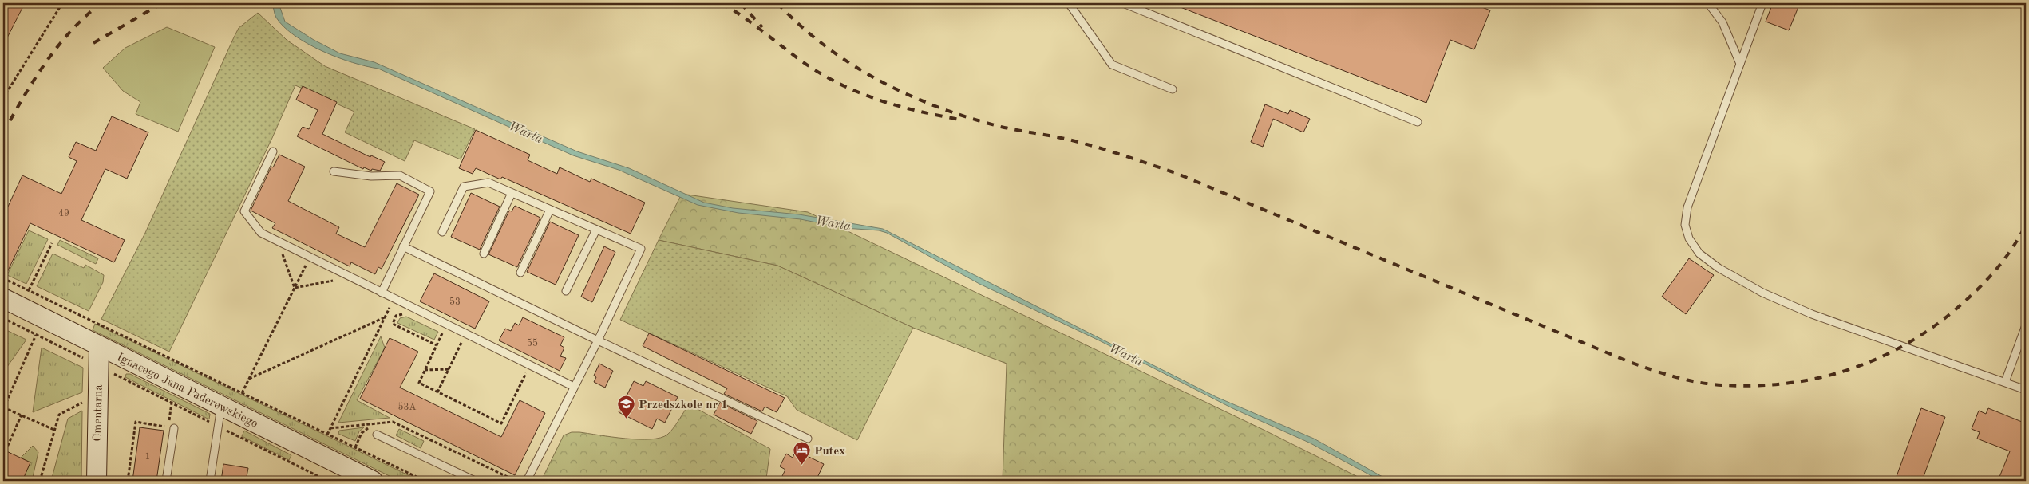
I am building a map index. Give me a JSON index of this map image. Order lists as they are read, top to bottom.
{
  "streets": {
    "main road": ["Ignacego Jana Paderewskiego", "Cmentarna"]
  },
  "crossings": [
    ["Ignacego Jana Paderewskiego", "Cmentarna"]
  ],
  "water": ["Warta"],
  "places": {
    "school or university": ["Przedszkole nr 1"],
    "hotel": ["Putex"]
  },
  "house_numbers": [
    "49",
    "53",
    "55",
    "53A",
    "1"
  ]
}
